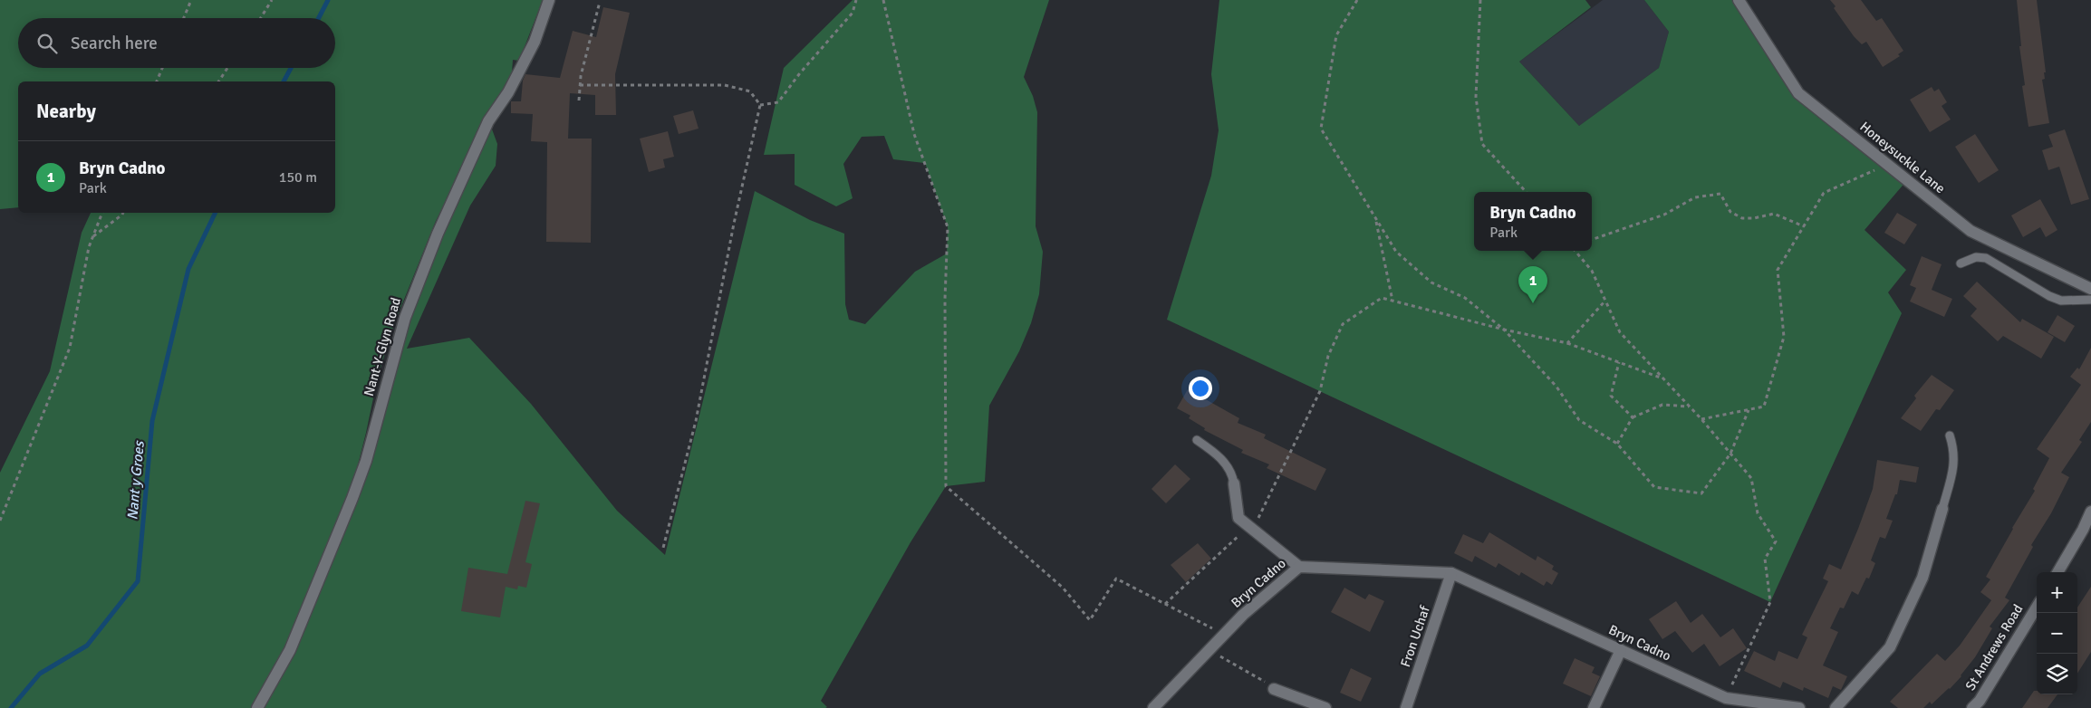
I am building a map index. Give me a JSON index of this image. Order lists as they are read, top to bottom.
{
  "streets": {
    "street": [
      "Honeysuckle Lane",
      "Nant-Y-Glyn Road",
      "Bryn Cadno",
      "Fron Uchaf",
      "St Andrews Road"
    ]
  },
  "crossings": [
    ["Bryn Cadno", "Fron Uchaf"]
  ],
  "water": ["Nant y Groes"],
  "page": {
    "search": "Search here",
    "heading": "Nearby",
    "list": [
      {
        "mark": "1",
        "name": "Bryn Cadno",
        "note": "Park",
        "value": "150 m"
      }
    ],
    "popup": ["Bryn Cadno", "Park"],
    "pins": "1",
    "map_buttons": ["+", "−"]
  }
}
